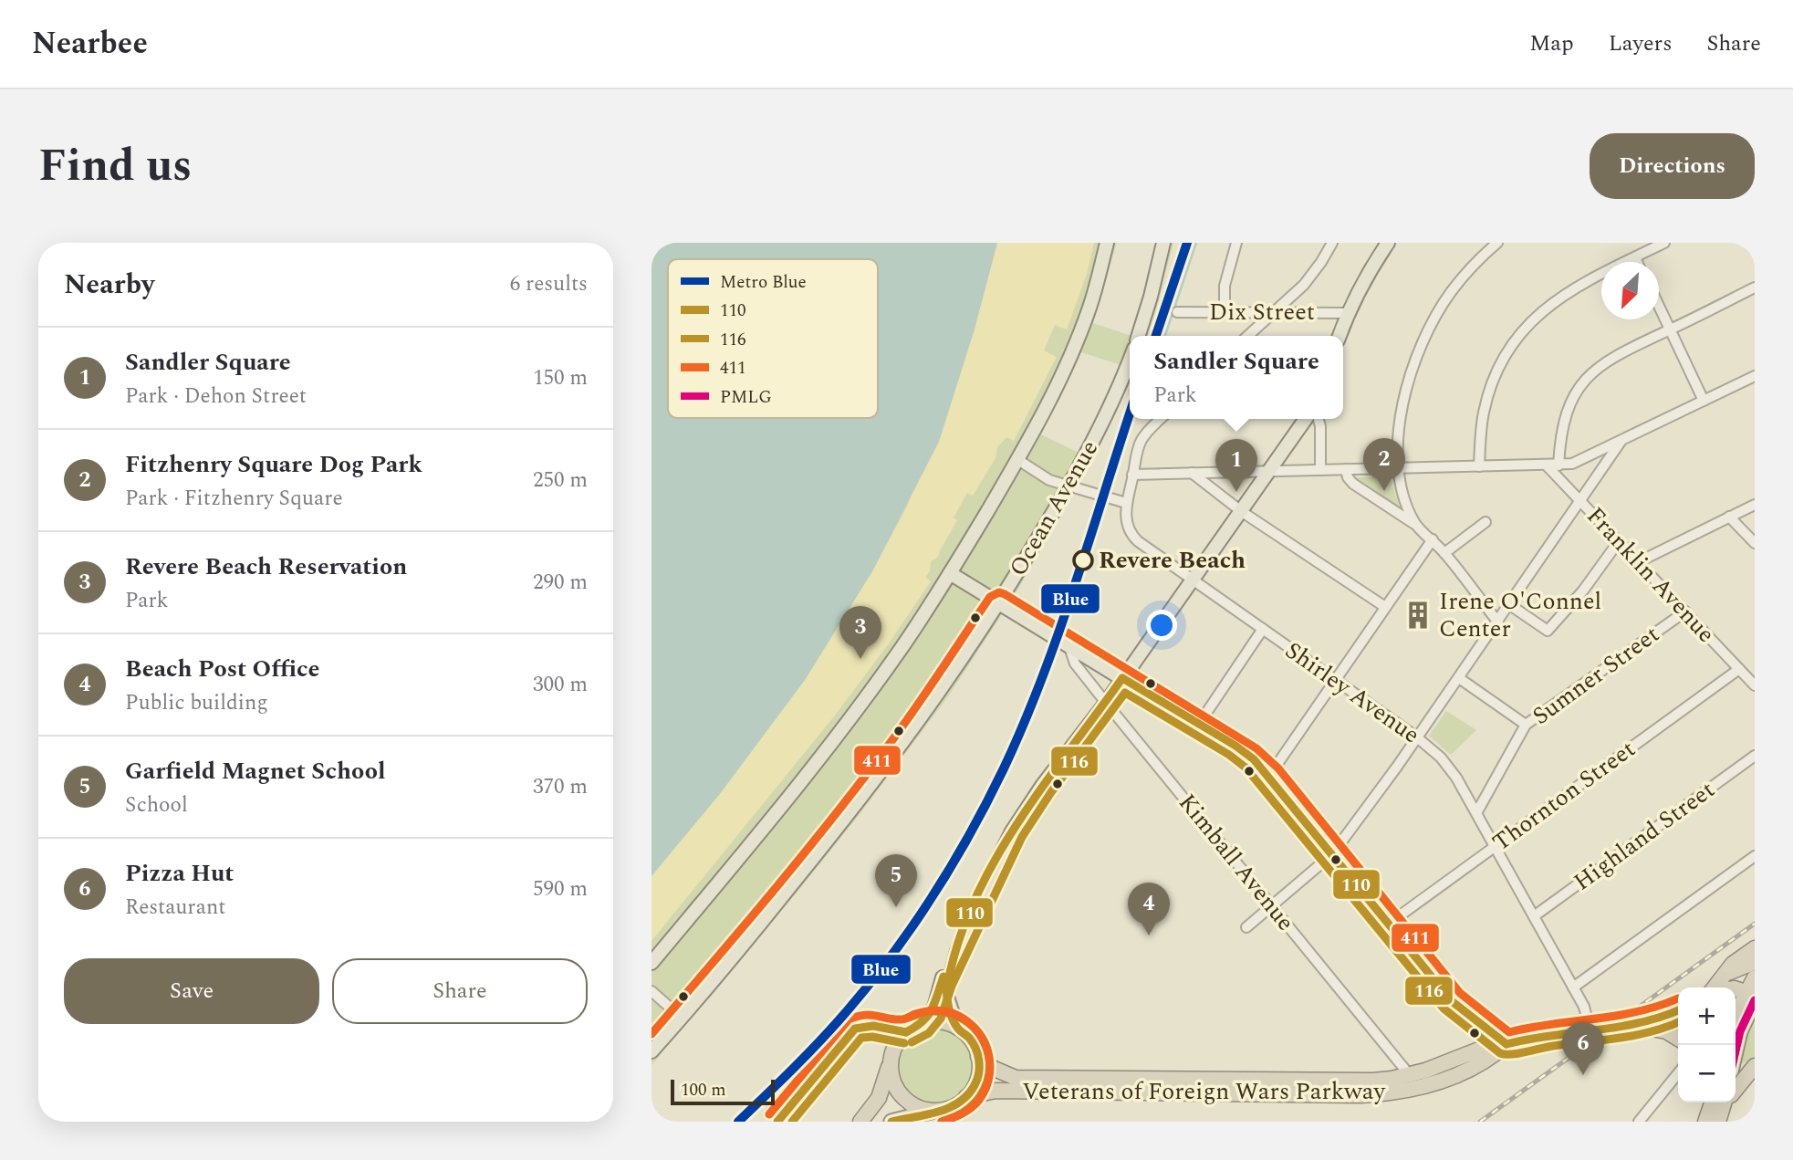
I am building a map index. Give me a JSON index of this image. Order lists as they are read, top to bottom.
{
  "streets": {
    "highway": ["Veterans of Foreign Wars Parkway"],
    "main road": ["Ocean Avenue"],
    "street": [
      "Dix Street",
      "Franklin Avenue",
      "Sumner Street",
      "Shirley Avenue",
      "Thornton Street",
      "Highland Street",
      "Kimball Avenue"
    ]
  },
  "crossings": [
    ["Franklin Avenue", "Sumner Street"],
    ["Franklin Avenue", "Thornton Street"],
    ["Sumner Street", "Shirley Avenue"],
    ["Shirley Avenue", "Thornton Street"],
    ["Shirley Avenue", "Highland Street"],
    ["Shirley Avenue", "Veterans of Foreign Wars Parkway"],
    ["Kimball Avenue", "Veterans of Foreign Wars Parkway"]
  ],
  "places": {
    "other": ["Revere Beach"],
    "building": ["Irene O'Connel Center"]
  },
  "lines": [
    "metro line Blue",
    "transit line 411",
    "transit line 110",
    "transit line 116",
    "transit line PMLG"
  ],
  "legend": [
    "Metro Blue",
    "110",
    "116",
    "411",
    "PMLG"
  ],
  "scale_bar": "100 m",
  "north": "bottom left",
  "page": {
    "header": "Nearbee",
    "nav": ["Map", "Layers", "Share"],
    "title": "Find us",
    "buttons": [
      "Directions",
      ["Save", "Share"]
    ],
    "heading": ["Nearby", "6 results"],
    "list": [
      {
        "mark": "1",
        "name": "Sandler Square",
        "note": "Park · Dehon Street",
        "value": "150 m"
      },
      {
        "mark": "2",
        "name": "Fitzhenry Square Dog Park",
        "note": "Park · Fitzhenry Square",
        "value": "250 m"
      },
      {
        "mark": "3",
        "name": "Revere Beach Reservation",
        "note": "Park",
        "value": "290 m"
      },
      {
        "mark": "4",
        "name": "Beach Post Office",
        "note": "Public building",
        "value": "300 m"
      },
      {
        "mark": "5",
        "name": "Garfield Magnet School",
        "note": "School",
        "value": "370 m"
      },
      {
        "mark": "6",
        "name": "Pizza Hut",
        "note": "Restaurant",
        "value": "590 m"
      }
    ],
    "popup": ["Sandler Square", "Park"],
    "pins": [
      "2",
      "1",
      "3",
      "5",
      "4",
      "6"
    ],
    "map_buttons": ["+", "−"],
    "scale": "100 m"
  }
}
